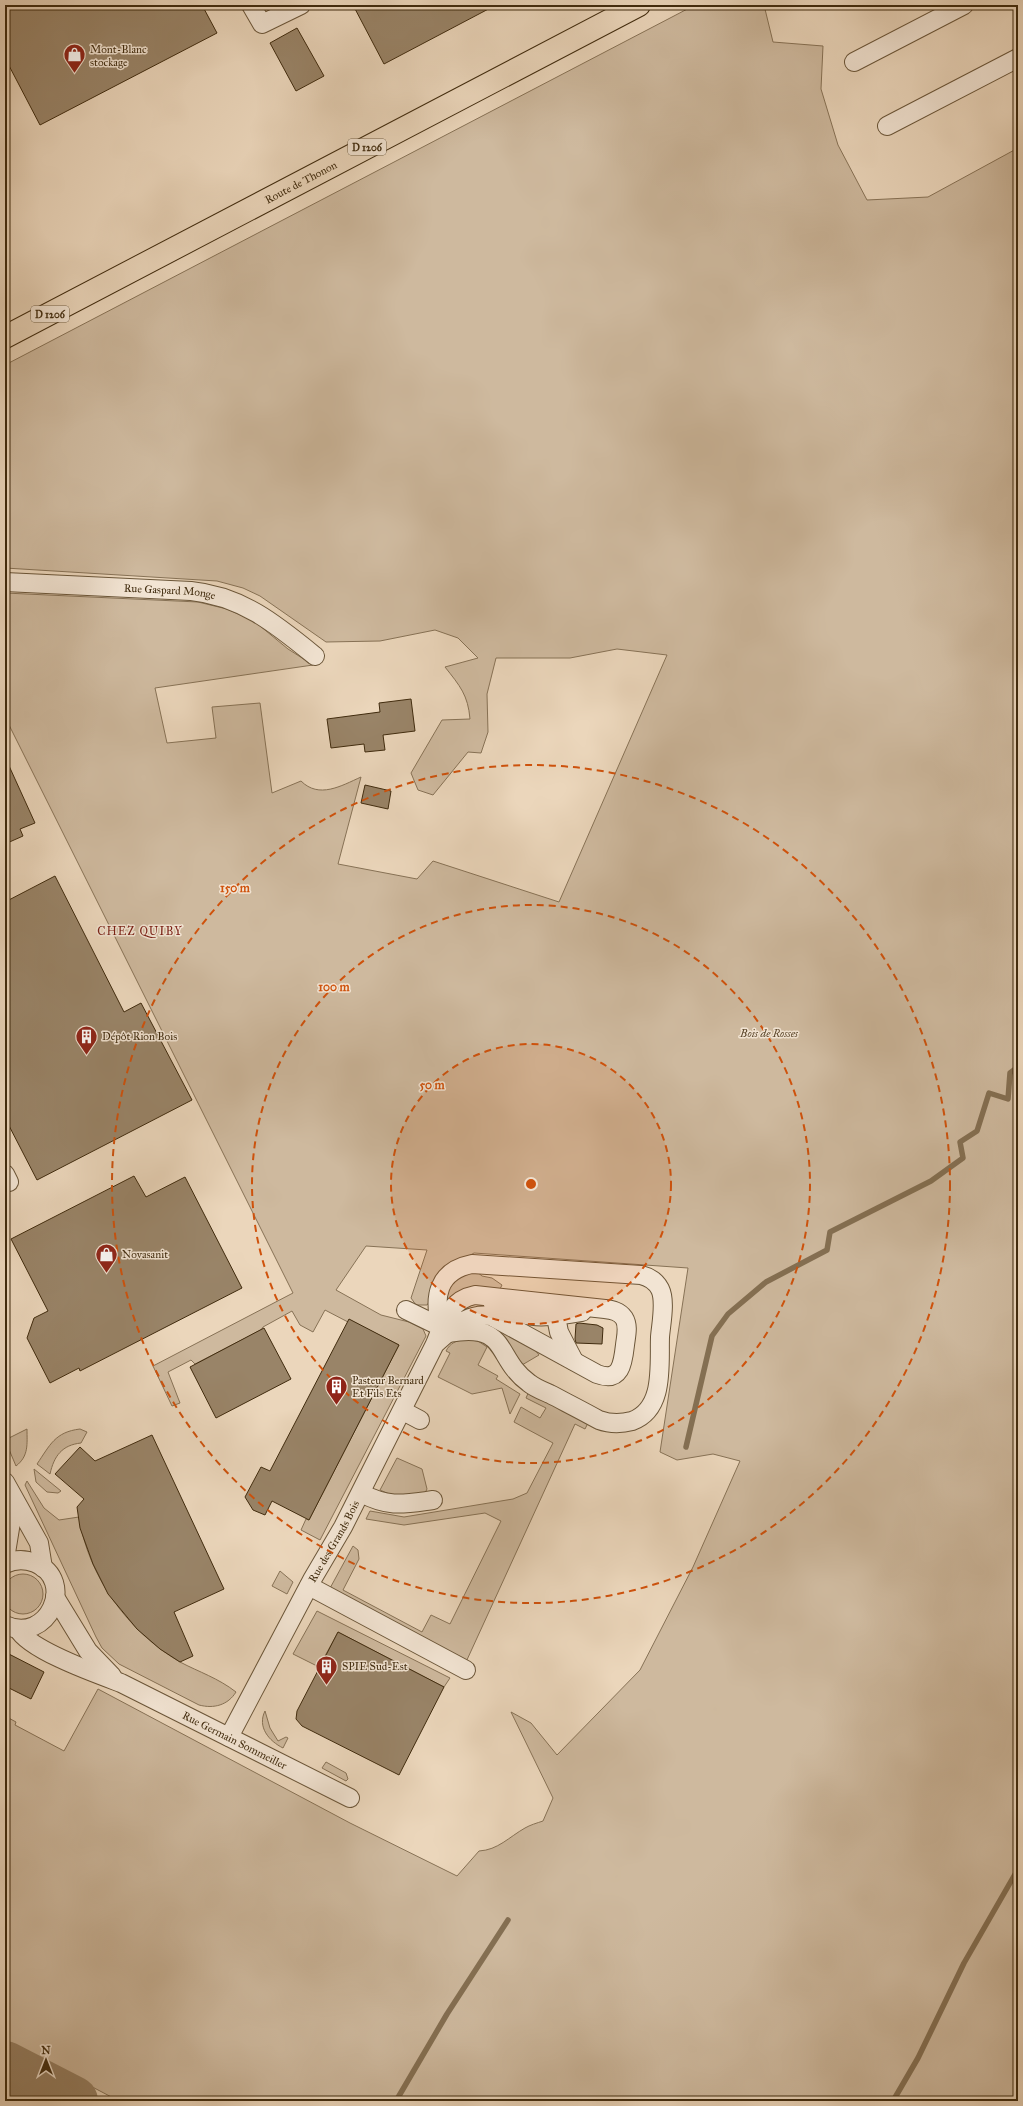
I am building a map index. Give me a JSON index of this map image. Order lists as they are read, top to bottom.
{
  "streets": {
    "main road": ["D 1206", "Route de Thonon"],
    "street": ["Rue Gaspard Monge", "Rue des Grands Bois", "Rue Germain Sommeiller"]
  },
  "crossings": [
    ["Rue des Grands Bois", "Rue Germain Sommeiller"]
  ],
  "districts": ["CHEZ QUIBY"],
  "parks": ["Bois de Rosses"],
  "places": {
    "shop": ["Mont-Blanc stockage", "Novasanit"],
    "building": ["Dépôt Rion Bois", "Pasteur Bernard Et Fils Ets", "SPIE Sud-Est"]
  },
  "north": "top",
  "rings": ["150 m", "100 m", "50 m"]
}
